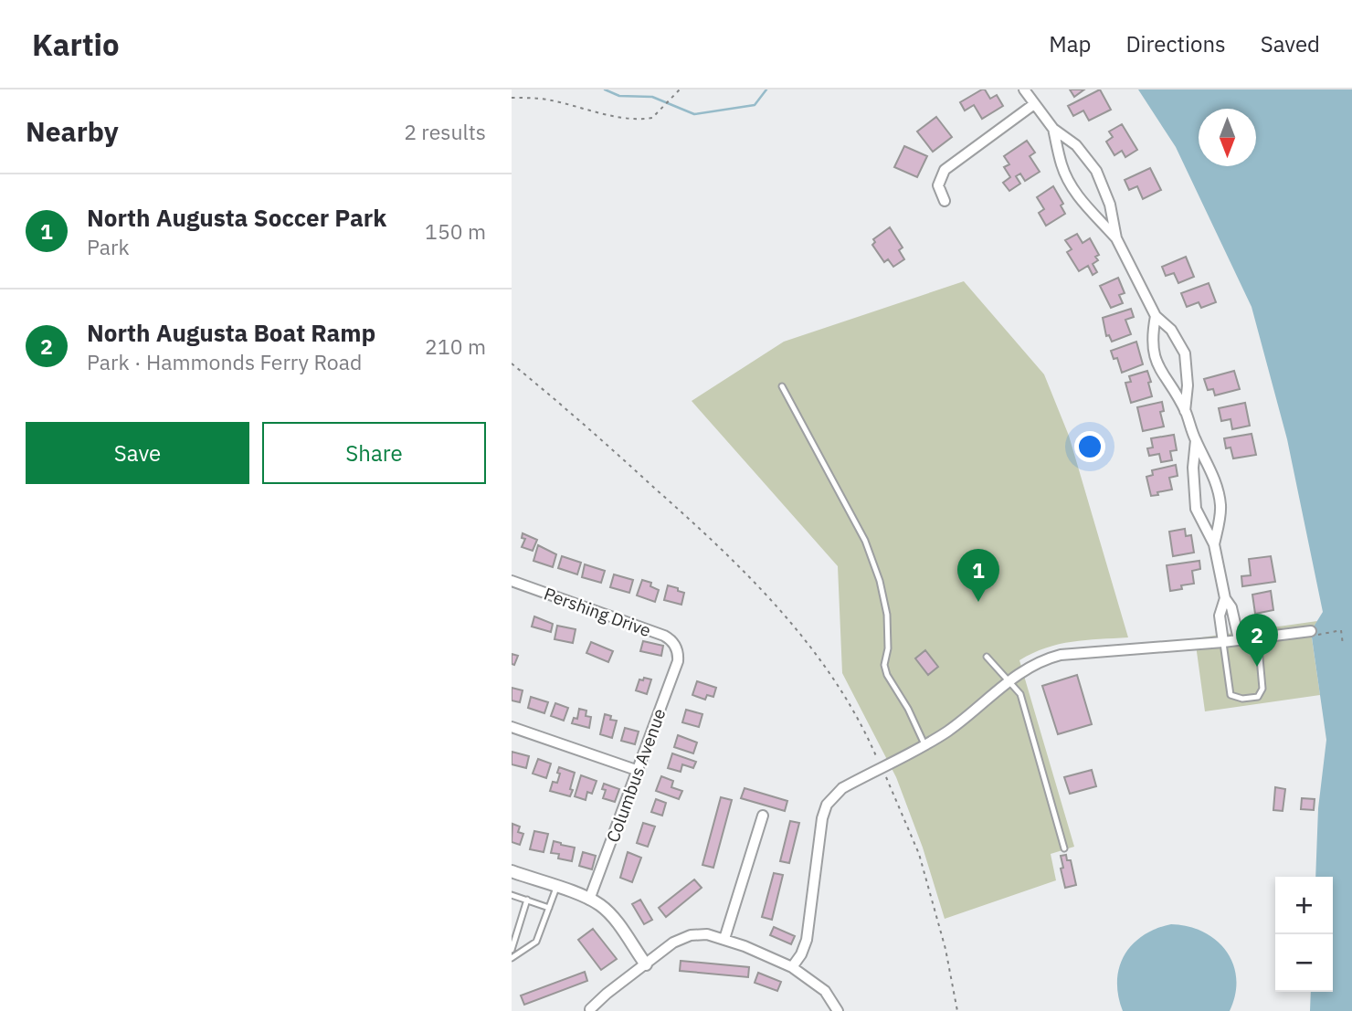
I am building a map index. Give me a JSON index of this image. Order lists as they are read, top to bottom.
{
  "streets": {
    "street": ["Pershing Drive", "Columbus Avenue"]
  },
  "crossings": [
    ["Pershing Drive", "Columbus Avenue"]
  ],
  "north": "bottom",
  "page": {
    "header": "Kartio",
    "nav": ["Map", "Directions", "Saved"],
    "heading": ["Nearby", "2 results"],
    "list": [
      {
        "mark": "1",
        "name": "North Augusta Soccer Park",
        "note": "Park",
        "value": "150 m"
      },
      {
        "mark": "2",
        "name": "North Augusta Boat Ramp",
        "note": "Park · Hammonds Ferry Road",
        "value": "210 m"
      }
    ],
    "buttons": ["Save", "Share"],
    "pins": ["1", "2"],
    "map_buttons": ["+", "−"]
  }
}
